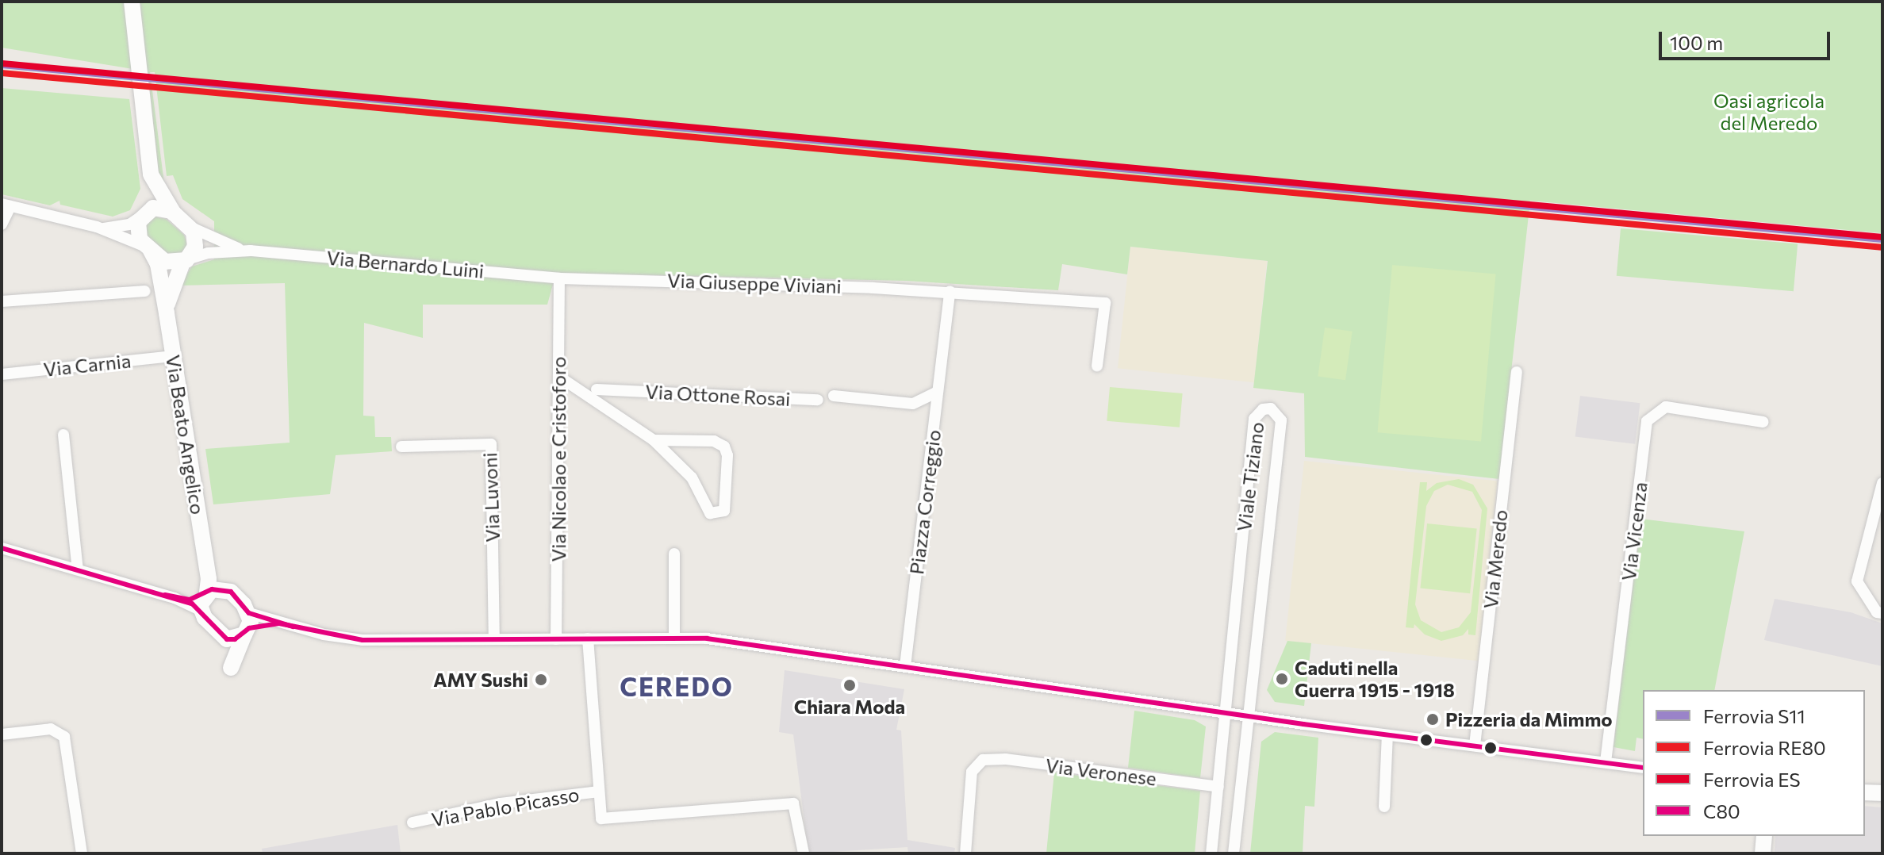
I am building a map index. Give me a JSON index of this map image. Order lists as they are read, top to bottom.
{
  "streets": {
    "street": [
      "Via Bernardo Luini",
      "Via Giuseppe Viviani",
      "Via Carnia",
      "Via Ottone Rosai",
      "Via Beato Angelico",
      "Via Nicolao e Cristoforo",
      "Viale Tiziano",
      "Via Luvoni",
      "Piazza Correggio",
      "Via Vicenza",
      "Via Meredo",
      "Via Veronese",
      "Via Pablo Picasso"
    ]
  },
  "crossings": [
    ["Via Bernardo Luini", "Via Giuseppe Viviani"],
    ["Via Bernardo Luini", "Via Beato Angelico"],
    ["Via Bernardo Luini", "Via Nicolao e Cristoforo"],
    ["Via Giuseppe Viviani", "Via Nicolao e Cristoforo"],
    ["Via Giuseppe Viviani", "Piazza Correggio"],
    ["Via Carnia", "Via Beato Angelico"],
    ["Viale Tiziano", "Via Veronese"]
  ],
  "districts": ["CEREDO"],
  "parks": ["Oasi agricola del Meredo"],
  "places": [
    "Caduti nella Guerra 1915 - 1918",
    "AMY Sushi",
    "Chiara Moda",
    "Pizzeria da Mimmo"
  ],
  "lines": [
    "rail line ES",
    "rail line S11",
    "rail line RE80",
    "transit line C80"
  ],
  "legend": [
    "Ferrovia S11",
    "Ferrovia RE80",
    "Ferrovia ES",
    "C80"
  ],
  "scale_bar": "100 m"
}
